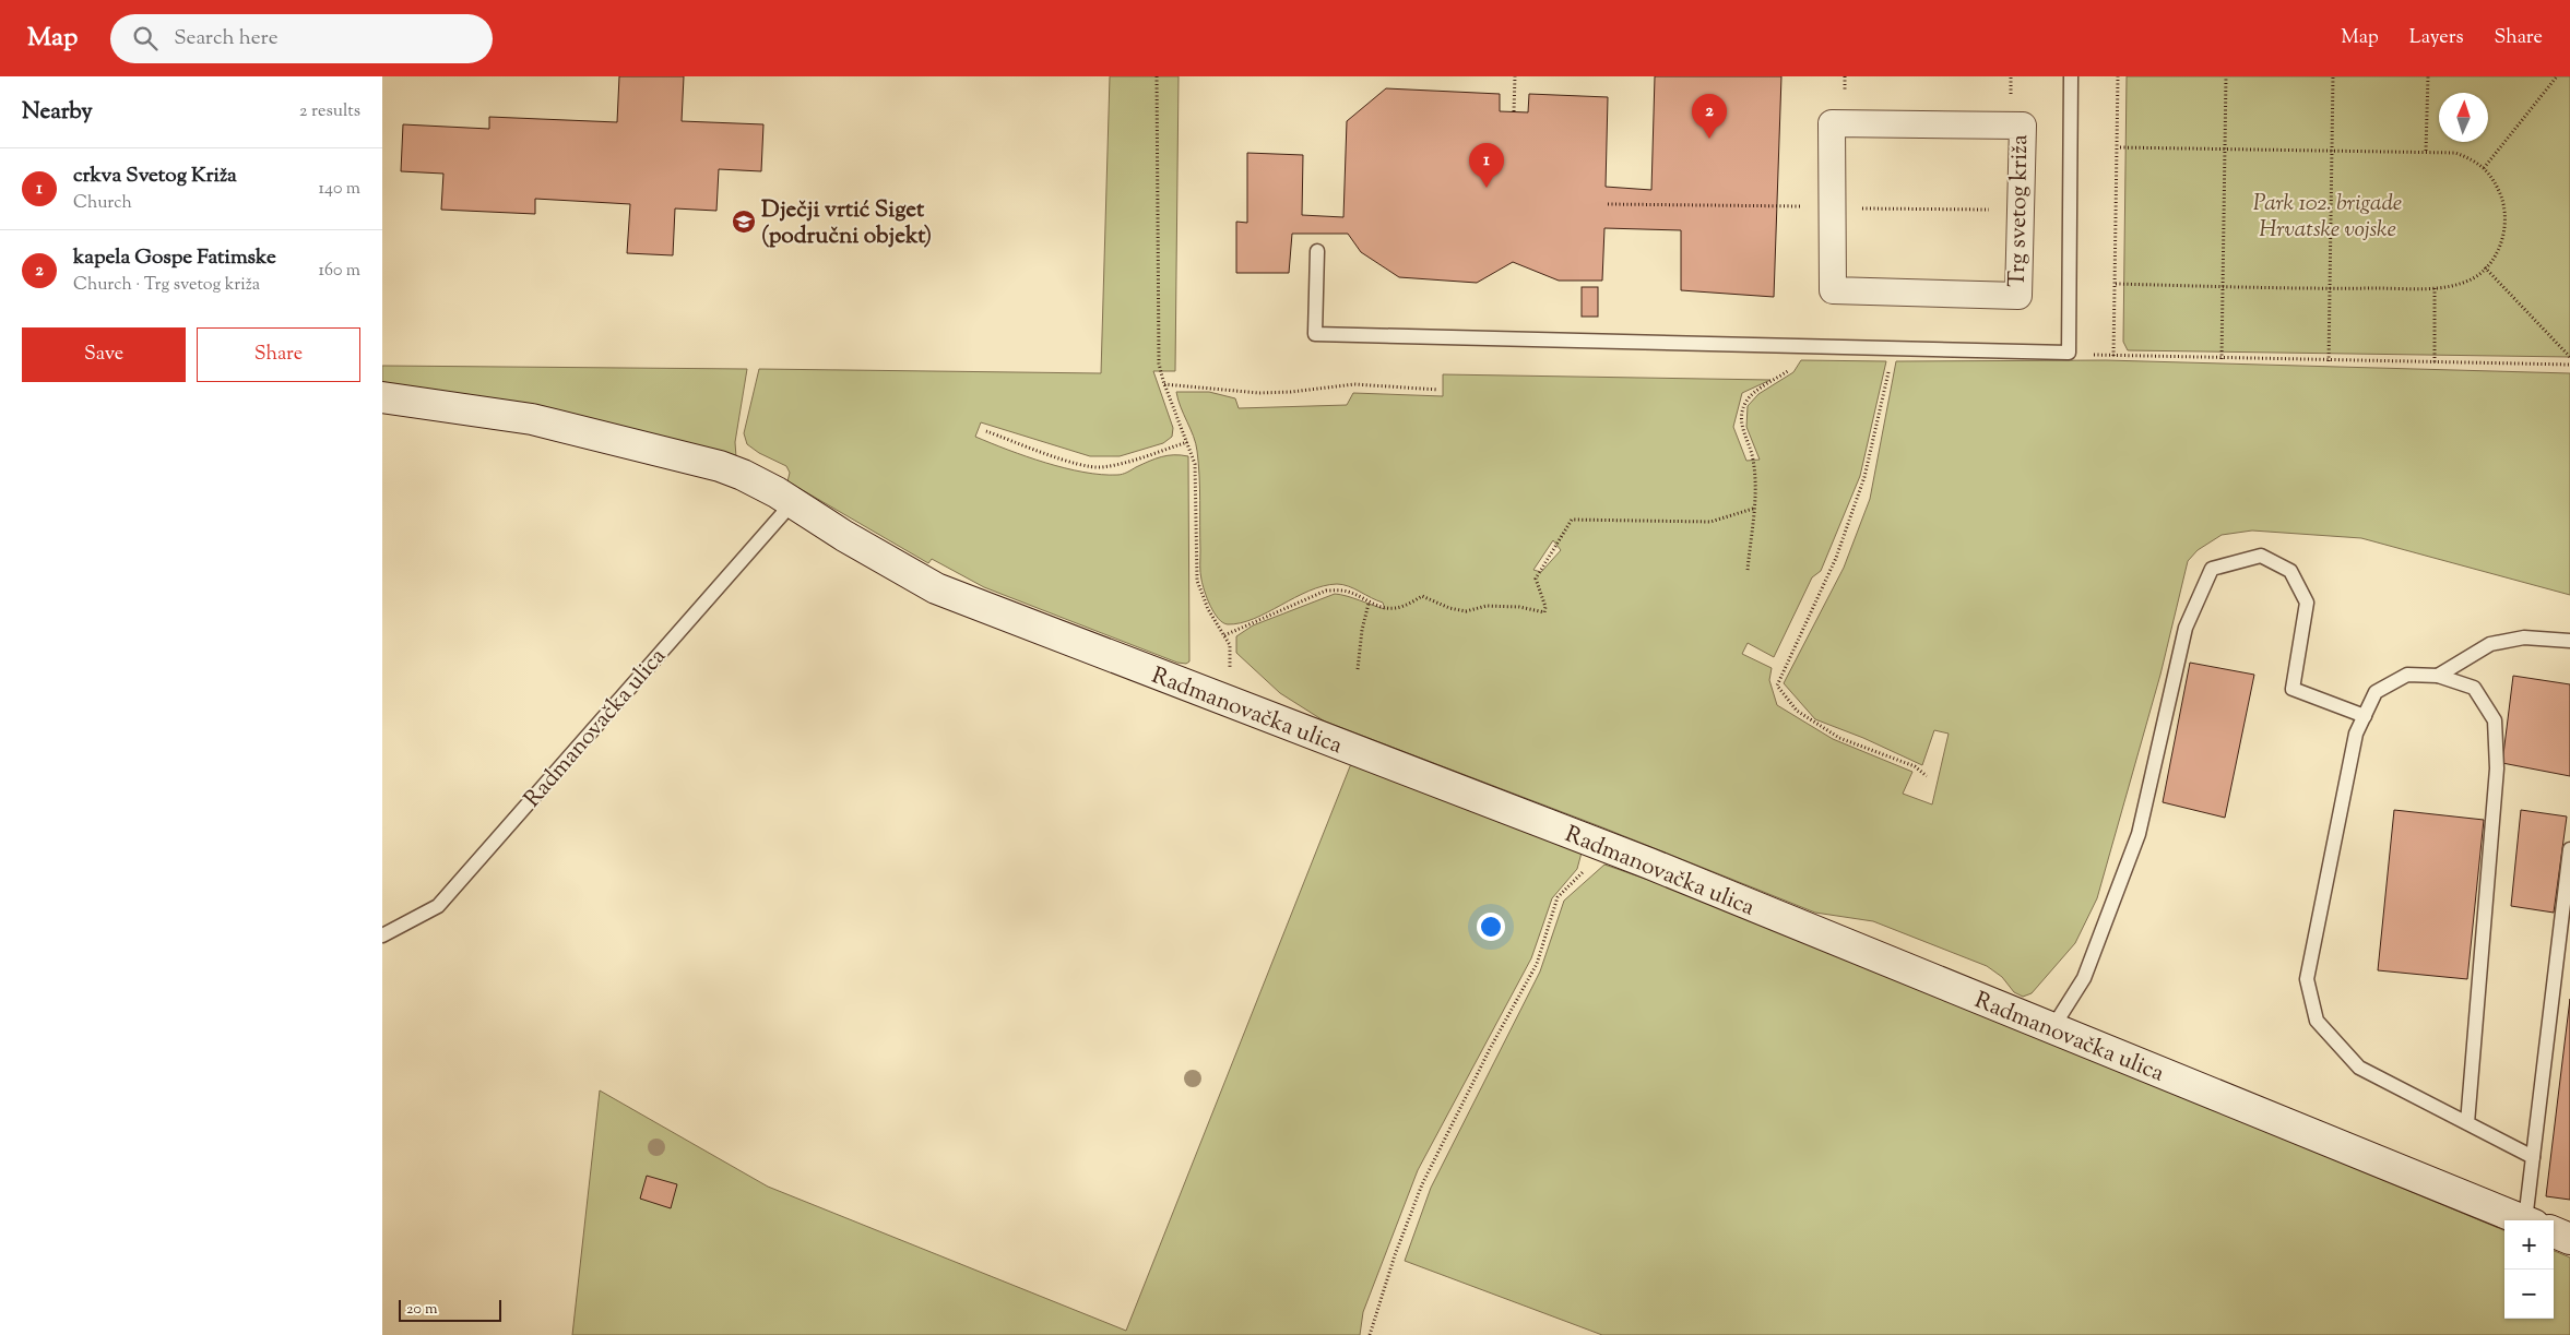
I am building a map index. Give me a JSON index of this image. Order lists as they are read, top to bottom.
{
  "streets": {
    "street": ["Trg svetog križa", "Radmanovačka ulica"]
  },
  "parks": ["Park 102. brigade Hrvatske vojske"],
  "places": {
    "school or university": ["Dječji vrtić Siget (područni objekt)"]
  },
  "scale_bar": "20 m",
  "north": "top",
  "page": {
    "header": "Map",
    "search": "Search here",
    "nav": ["Map", "Layers", "Share"],
    "heading": ["Nearby", "2 results"],
    "pins": ["2", "1"],
    "list": [
      {
        "mark": "1",
        "name": "crkva Svetog Križa",
        "note": "Church",
        "value": "140 m"
      },
      {
        "mark": "2",
        "name": "kapela Gospe Fatimske",
        "note": "Church · Trg svetog križa",
        "value": "160 m"
      }
    ],
    "buttons": ["Save", "Share"],
    "map_buttons": ["+", "−"],
    "scale": "20 m"
  }
}
